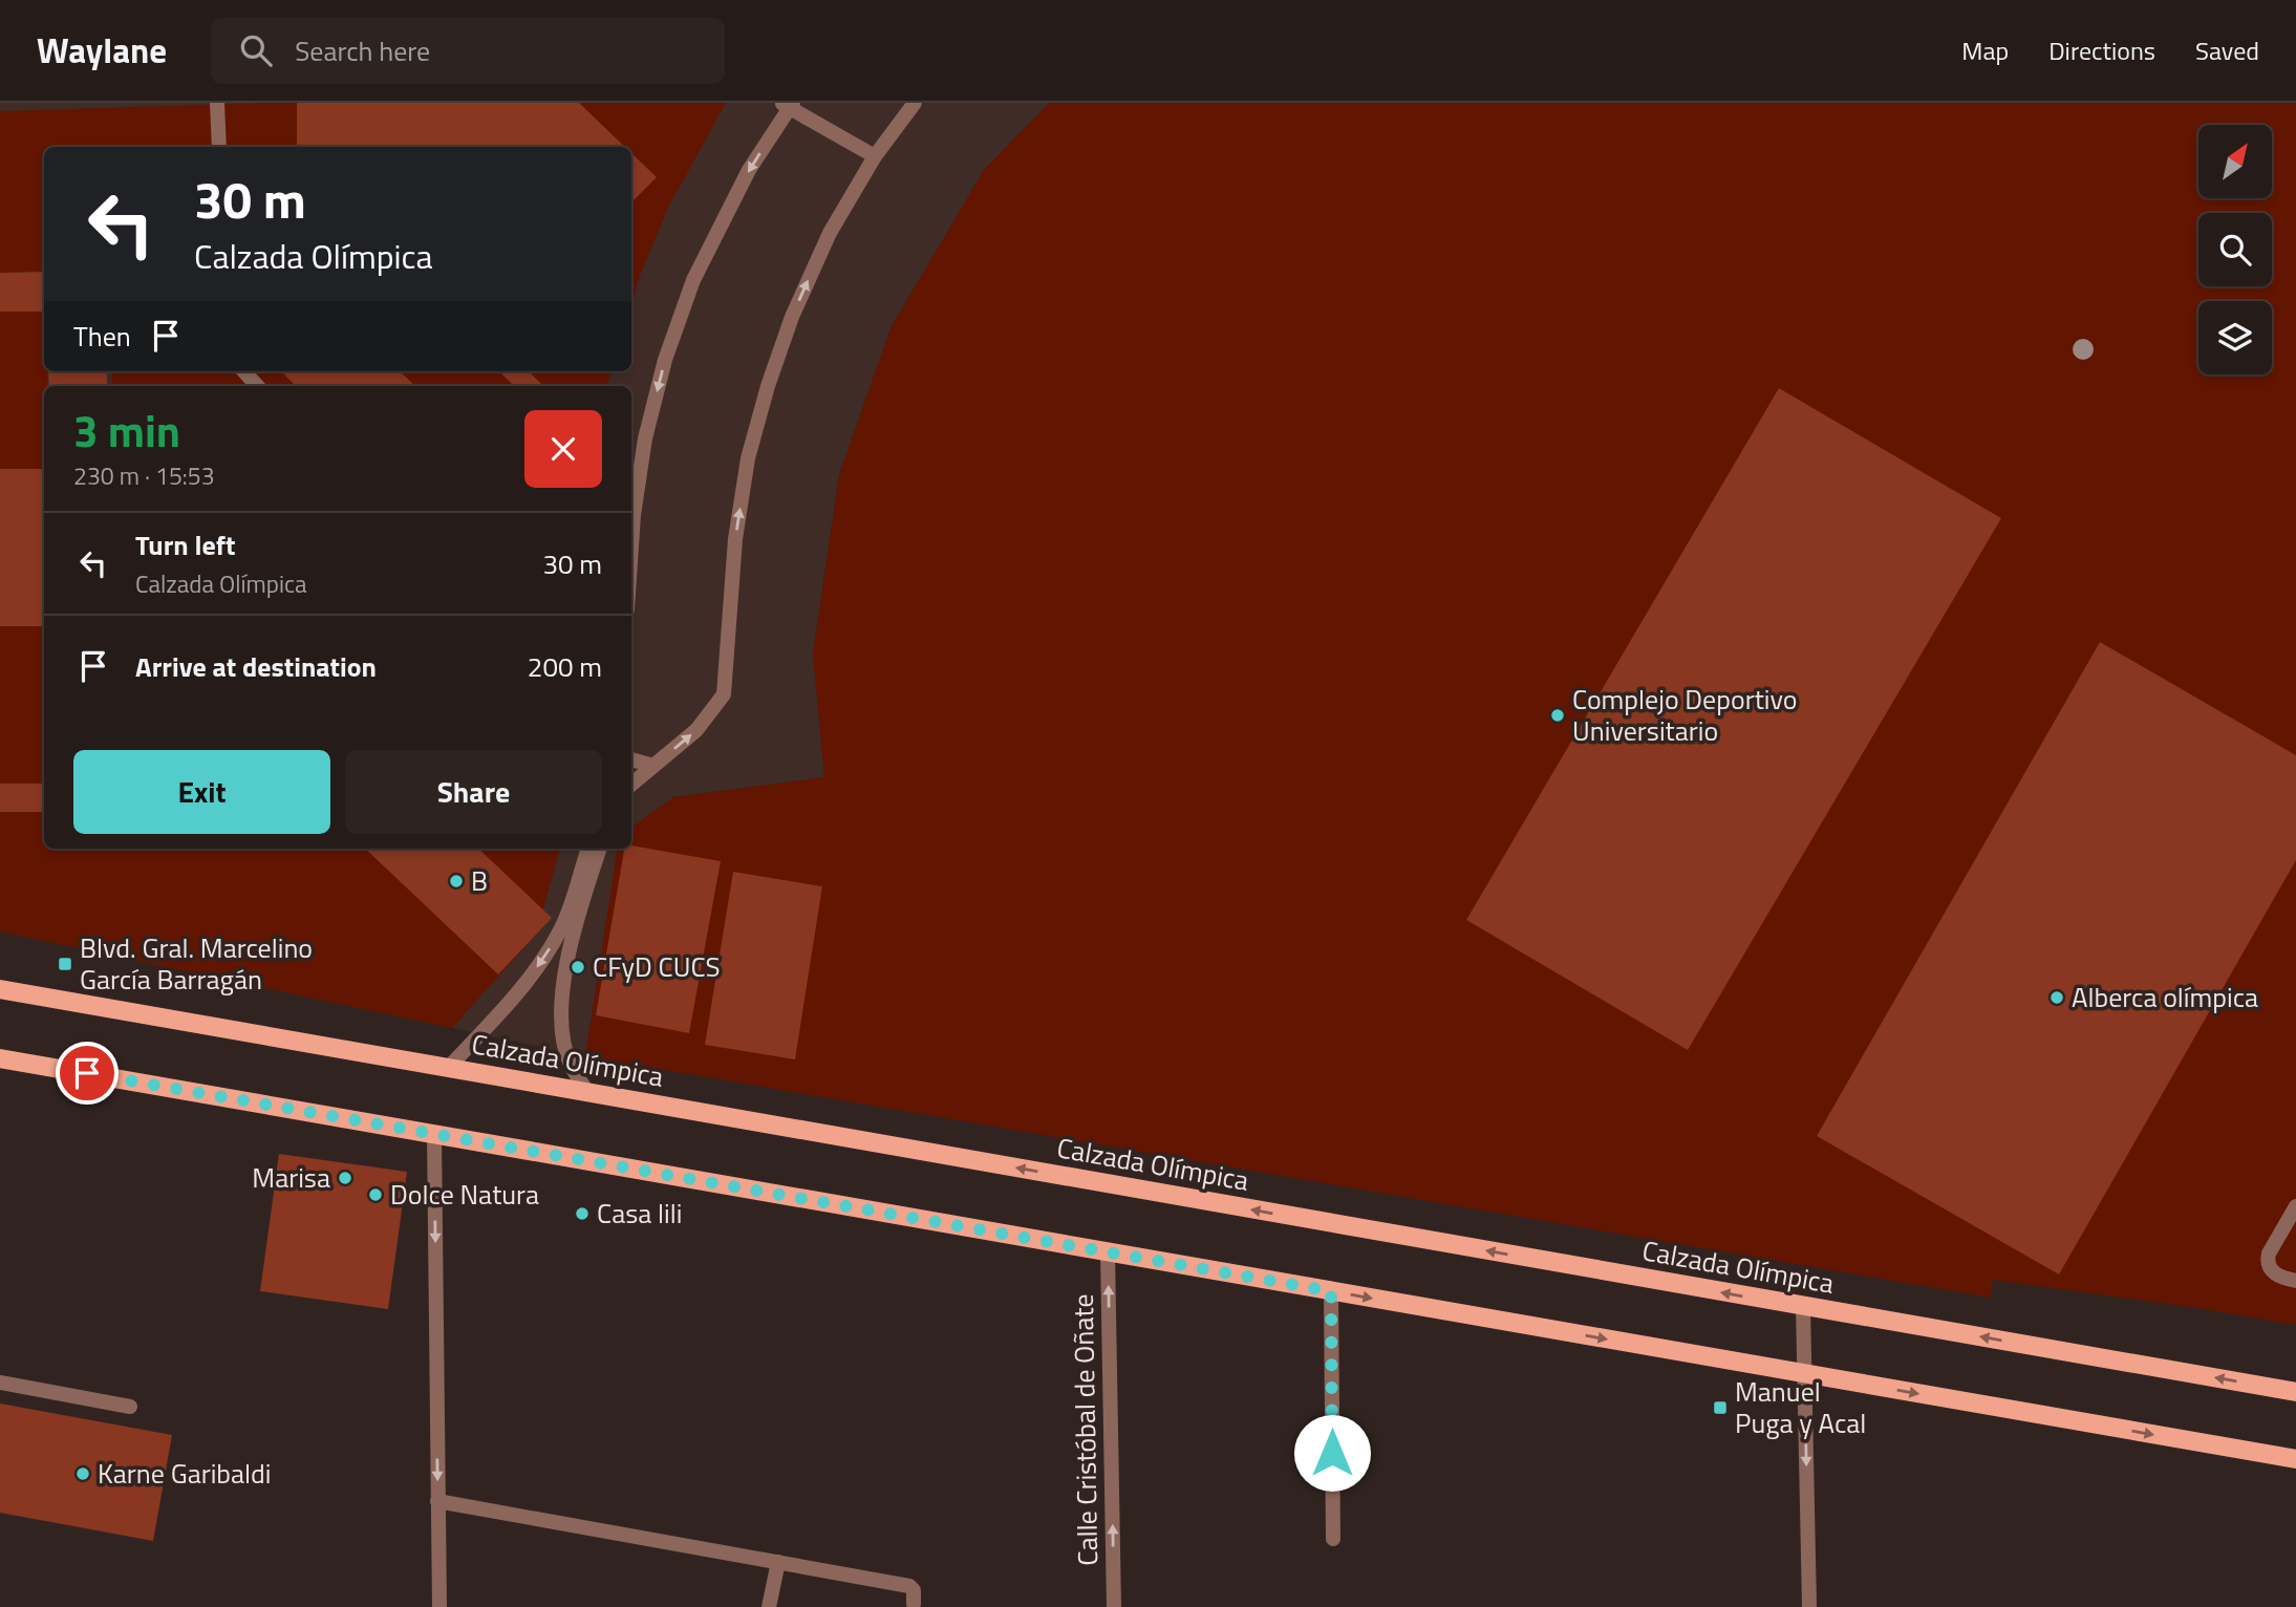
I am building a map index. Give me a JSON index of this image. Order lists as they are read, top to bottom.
{
  "streets": {
    "main road": ["Calzada Olímpica"],
    "street": ["Calle Cristóbal de Oñate"]
  },
  "one_way": ["Calle Cristóbal de Oñate"],
  "places": {
    "other": [
      "Complejo Deportivo Universitario",
      "B",
      "CFyD CUCS",
      "Alberca olímpica",
      "Marisa",
      "Dolce Natura",
      "Casa lili",
      "Karne Garibaldi"
    ],
    "transit": ["Blvd. Gral. Marcelino García Barragán", "Manuel Puga y Acal"]
  },
  "north": "top right",
  "page": {
    "header": "Waylane",
    "search": "Search here",
    "nav": ["Map", "Directions", "Saved"],
    "turn": ["30 m", "Calzada Olímpica"],
    "then": "Then",
    "heading": ["3 min", "230 m · 15:53"],
    "list": [
      {
        "name": "Turn left",
        "note": "Calzada Olímpica",
        "value": "30 m"
      },
      {
        "name": "Arrive at destination",
        "value": "200 m"
      }
    ],
    "buttons": ["Exit", "Share"]
  }
}
